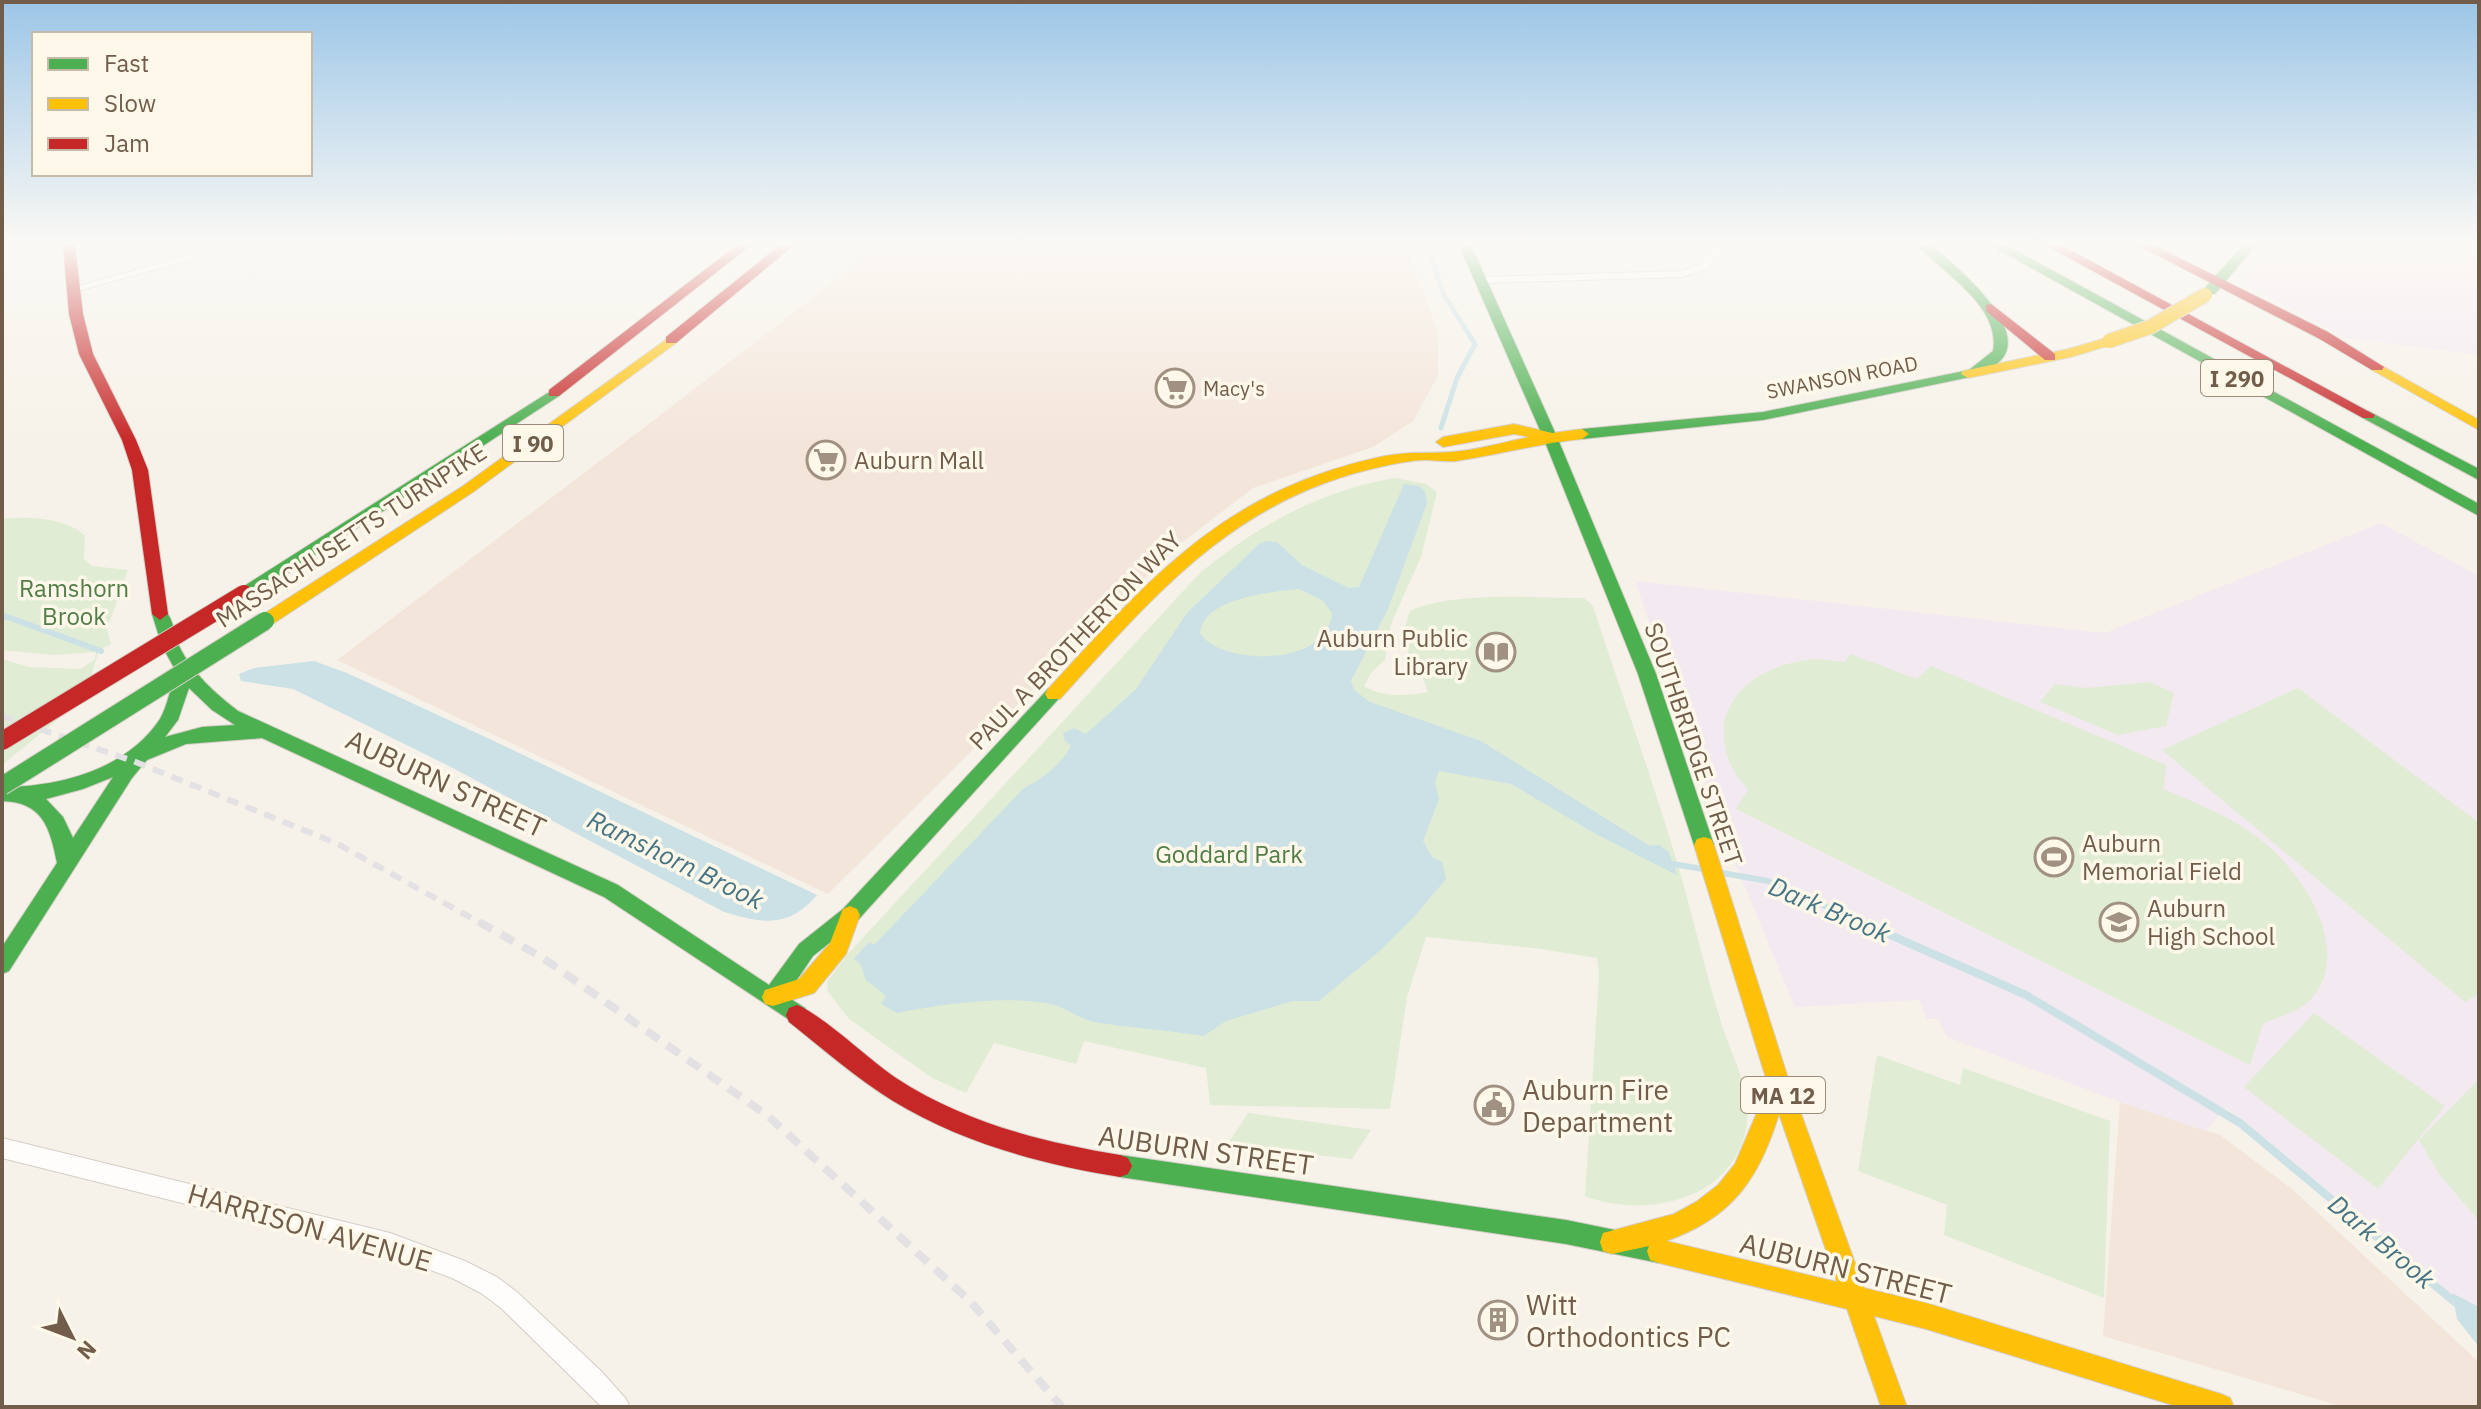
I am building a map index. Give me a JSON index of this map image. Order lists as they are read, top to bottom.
{
  "streets": {
    "main road": [
      "SWANSON ROAD",
      "I 290",
      "I 90",
      "MASSACHUSETTS TURNPIKE",
      "PAUL A BROTHERTON WAY",
      "SOUTHBRIDGE STREET",
      "AUBURN STREET",
      "MA 12"
    ],
    "street": ["HARRISON AVENUE"]
  },
  "crossings": [
    ["SWANSON ROAD", "PAUL A BROTHERTON WAY"],
    ["SWANSON ROAD", "SOUTHBRIDGE STREET"],
    ["PAUL A BROTHERTON WAY", "SOUTHBRIDGE STREET"],
    ["PAUL A BROTHERTON WAY", "AUBURN STREET"],
    ["SOUTHBRIDGE STREET", "AUBURN STREET"]
  ],
  "water": ["Ramshorn Brook", "Dark Brook"],
  "parks": ["Ramshorn Brook", "Goddard Park"],
  "places": {
    "supermarket": ["Macy's", "Auburn Mall"],
    "library": ["Auburn Public Library"],
    "sports": ["Auburn Memorial Field"],
    "school or university": ["Auburn High School"],
    "public building": ["Auburn Fire Department"],
    "building": ["Witt Orthodontics PC"]
  },
  "legend": ["Fast", "Slow", "Jam"],
  "north": "bottom right"
}
